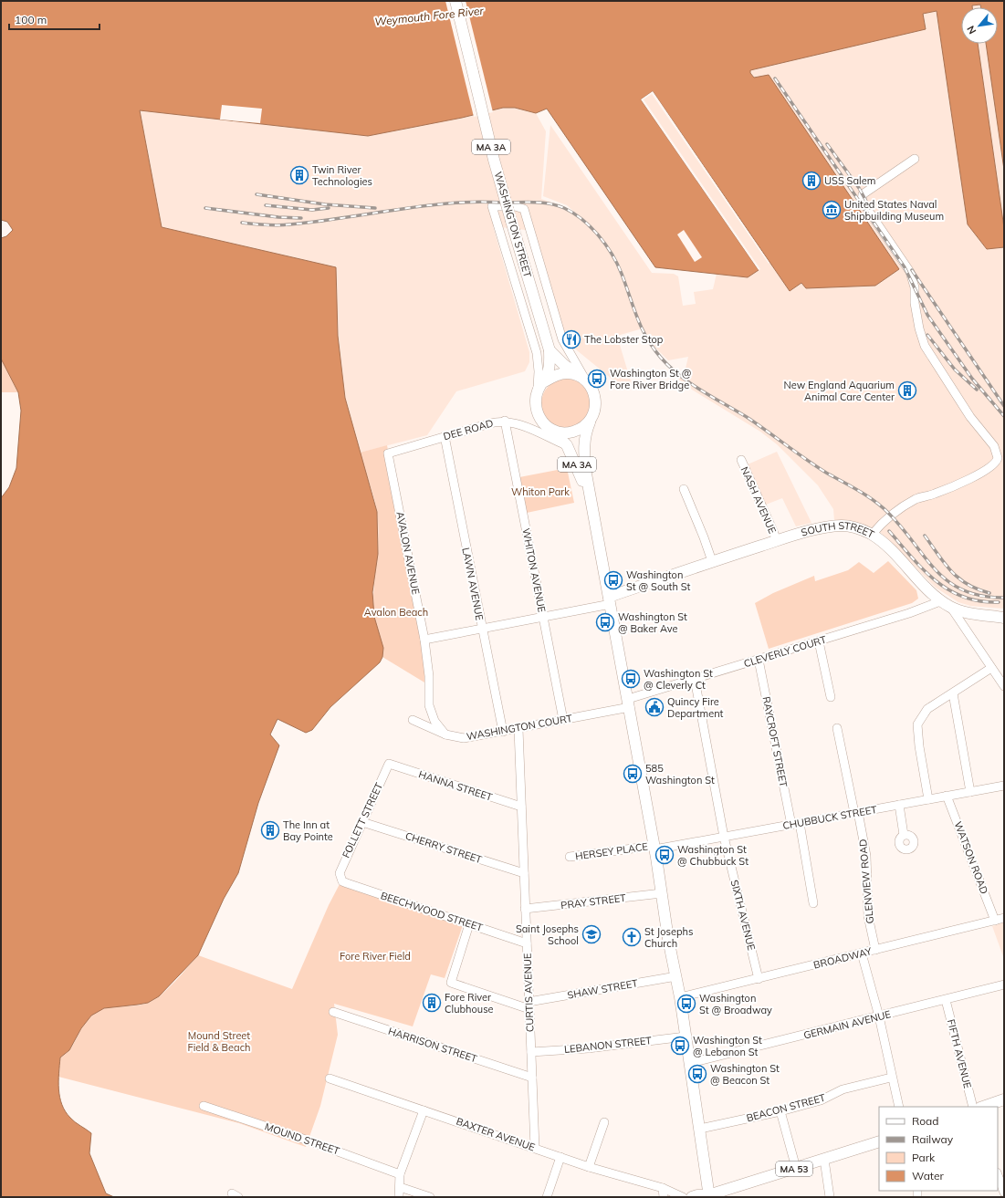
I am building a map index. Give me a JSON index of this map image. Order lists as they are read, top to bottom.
{
  "streets": {
    "main road": [
      "MA 3A",
      "WASHINGTON STREET",
      "SOUTH STREET",
      "MA 53"
    ],
    "street": [
      "DEE ROAD",
      "NASH AVENUE",
      "AVALON AVENUE",
      "WHITON AVENUE",
      "LAWN AVENUE",
      "CLEVERLY COURT",
      "WASHINGTON COURT",
      "RAYCROFT STREET",
      "HANNA STREET",
      "CHUBBUCK STREET",
      "FOLLETT STREET",
      "CHERRY STREET",
      "HERSEY PLACE",
      "WATSON ROAD",
      "GLENVIEW ROAD",
      "PRAY STREET",
      "BEECHWOOD STREET",
      "SIXTH AVENUE",
      "BROADWAY",
      "SHAW STREET",
      "CURTIS AVENUE",
      "GERMAIN AVENUE",
      "HARRISON STREET",
      "LEBANON STREET",
      "FIFTH AVENUE",
      "BEACON STREET",
      "BAXTER AVENUE",
      "MOUND STREET"
    ]
  },
  "crossings": [
    ["MA 3A", "WASHINGTON STREET"],
    ["MA 3A", "DEE ROAD"],
    ["MA 3A", "SOUTH STREET"],
    ["MA 3A", "CLEVERLY COURT"],
    ["MA 3A", "WASHINGTON COURT"],
    ["MA 3A", "CHUBBUCK STREET"],
    ["MA 3A", "HERSEY PLACE"],
    ["MA 3A", "PRAY STREET"],
    ["MA 3A", "BROADWAY"],
    ["MA 3A", "SHAW STREET"],
    ["MA 3A", "GERMAIN AVENUE"],
    ["MA 3A", "LEBANON STREET"],
    ["MA 3A", "BEACON STREET"],
    ["MA 3A", "MA 53"],
    ["DEE ROAD", "AVALON AVENUE"],
    ["DEE ROAD", "WHITON AVENUE"],
    ["DEE ROAD", "LAWN AVENUE"],
    ["NASH AVENUE", "SOUTH STREET"],
    ["SOUTH STREET", "CLEVERLY COURT"],
    ["AVALON AVENUE", "WASHINGTON COURT"],
    ["WHITON AVENUE", "WASHINGTON COURT"],
    ["LAWN AVENUE", "WASHINGTON COURT"],
    ["CLEVERLY COURT", "WASHINGTON COURT"],
    ["CLEVERLY COURT", "RAYCROFT STREET"],
    ["CLEVERLY COURT", "SIXTH AVENUE"],
    ["WASHINGTON COURT", "CURTIS AVENUE"],
    ["RAYCROFT STREET", "CHUBBUCK STREET"],
    ["HANNA STREET", "FOLLETT STREET"],
    ["HANNA STREET", "CURTIS AVENUE"],
    ["CHUBBUCK STREET", "HERSEY PLACE"],
    ["CHUBBUCK STREET", "WATSON ROAD"],
    ["CHUBBUCK STREET", "GLENVIEW ROAD"],
    ["CHUBBUCK STREET", "SIXTH AVENUE"],
    ["FOLLETT STREET", "CHERRY STREET"],
    ["FOLLETT STREET", "BEECHWOOD STREET"],
    ["CHERRY STREET", "CURTIS AVENUE"],
    ["WATSON ROAD", "BROADWAY"],
    ["GLENVIEW ROAD", "BROADWAY"],
    ["PRAY STREET", "CURTIS AVENUE"],
    ["BEECHWOOD STREET", "CURTIS AVENUE"],
    ["SIXTH AVENUE", "BROADWAY"],
    ["SHAW STREET", "CURTIS AVENUE"],
    ["CURTIS AVENUE", "HARRISON STREET"],
    ["CURTIS AVENUE", "LEBANON STREET"],
    ["CURTIS AVENUE", "BAXTER AVENUE"],
    ["GERMAIN AVENUE", "FIFTH AVENUE"]
  ],
  "water": ["Weymouth Fore River"],
  "parks": [
    "Whiton Park",
    "Avalon Beach",
    "Fore River Field",
    "Mound Street Field & Beach"
  ],
  "places": {
    "building": [
      "Twin River Technologies",
      "USS Salem",
      "New England Aquarium Animal Care Center",
      "The Inn at Bay Pointe",
      "Fore River Clubhouse"
    ],
    "museum": ["United States Naval Shipbuilding Museum"],
    "restaurant": ["The Lobster Stop"],
    "bus stop": [
      "Washington St @ Fore River Bridge",
      "Washington St @ South St",
      "Washington St @ Baker Ave",
      "Washington St @ Cleverly Ct",
      "585 Washington St",
      "Washington St @ Chubbuck St",
      "Washington St @ Broadway",
      "Washington St @ Lebanon St",
      "Washington St @ Beacon St"
    ],
    "public building": ["Quincy Fire Department"],
    "school or university": ["Saint Josephs School"],
    "church": ["St Josephs Church"]
  },
  "legend": [
    "Road",
    "Railway",
    "Park",
    "Water"
  ],
  "scale_bar": "100 m",
  "north": "bottom left"
}
